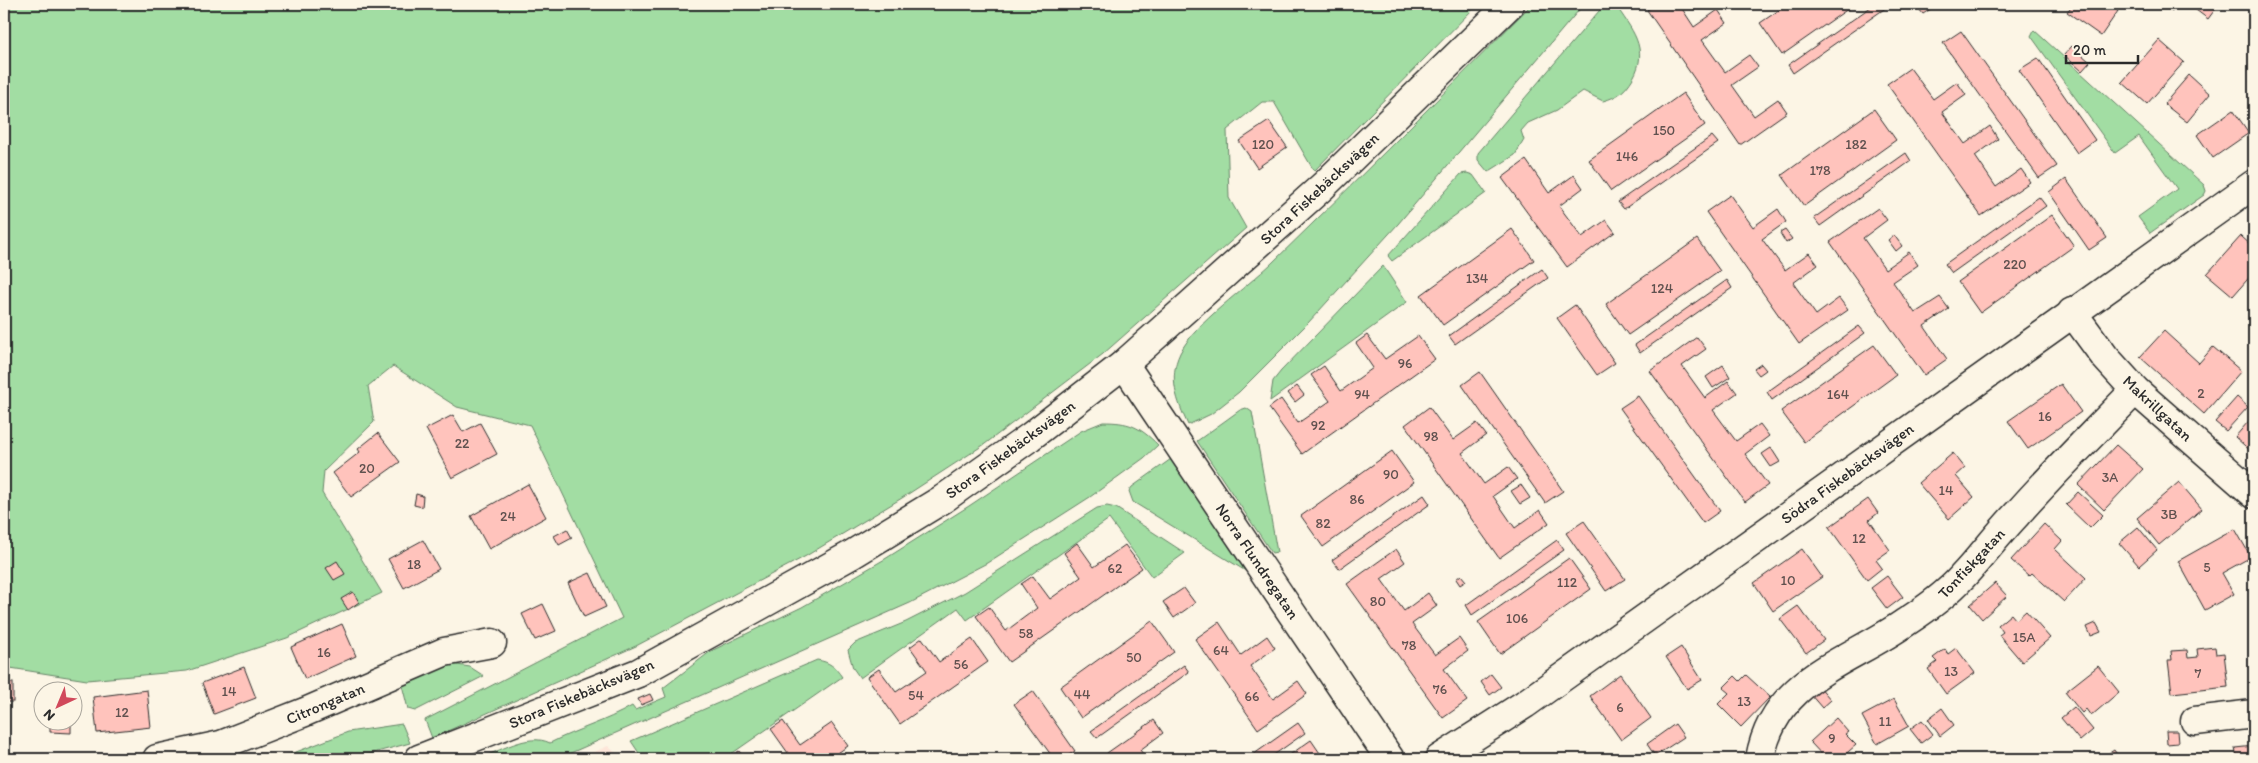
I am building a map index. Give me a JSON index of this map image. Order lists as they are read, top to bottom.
{
  "streets": {
    "street": [
      "Stora Fiskebäcksvägen",
      "Makrillgatan",
      "Södra Fiskebäcksvägen",
      "Norra Flundregatan",
      "Tonfiskgatan",
      "Citrongatan"
    ]
  },
  "crossings": [
    ["Stora Fiskebäcksvägen", "Norra Flundregatan"],
    ["Makrillgatan", "Södra Fiskebäcksvägen"],
    ["Makrillgatan", "Tonfiskgatan"]
  ],
  "house_numbers": [
    "150",
    "120",
    "182",
    "146",
    "178",
    "220",
    "134",
    "124",
    "96",
    "2",
    "94",
    "164",
    "16",
    "92",
    "98",
    "22",
    "20",
    "90",
    "3A",
    "14",
    "86",
    "3B",
    "24",
    "82",
    "12",
    "18",
    "5",
    "62",
    "10",
    "112",
    "80",
    "106",
    "58",
    "15A",
    "78",
    "64",
    "16",
    "50",
    "56",
    "13",
    "7",
    "76",
    "14",
    "44",
    "54",
    "66",
    "13",
    "6",
    "12",
    "11",
    "9"
  ],
  "scale_bar": "20 m",
  "north": "bottom left"
}
